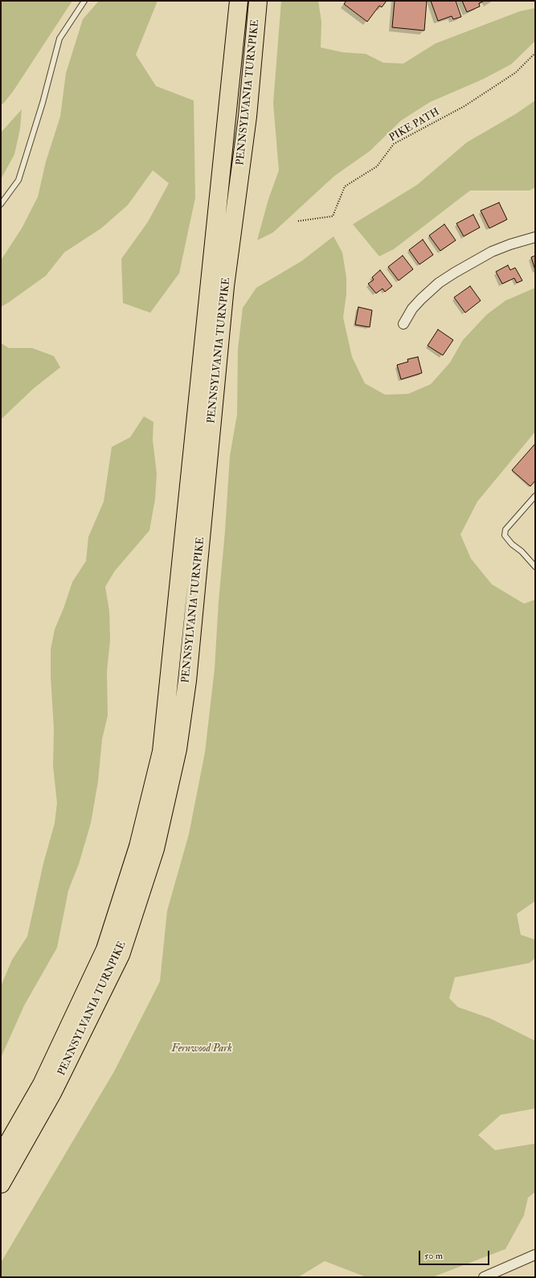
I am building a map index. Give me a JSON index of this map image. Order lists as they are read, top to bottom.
{
  "streets": {
    "highway": ["PENNSYLVANIA TURNPIKE"],
    "path": ["PIKE PATH"]
  },
  "parks": ["Fernwood Park"],
  "scale_bar": "50 m"
}
